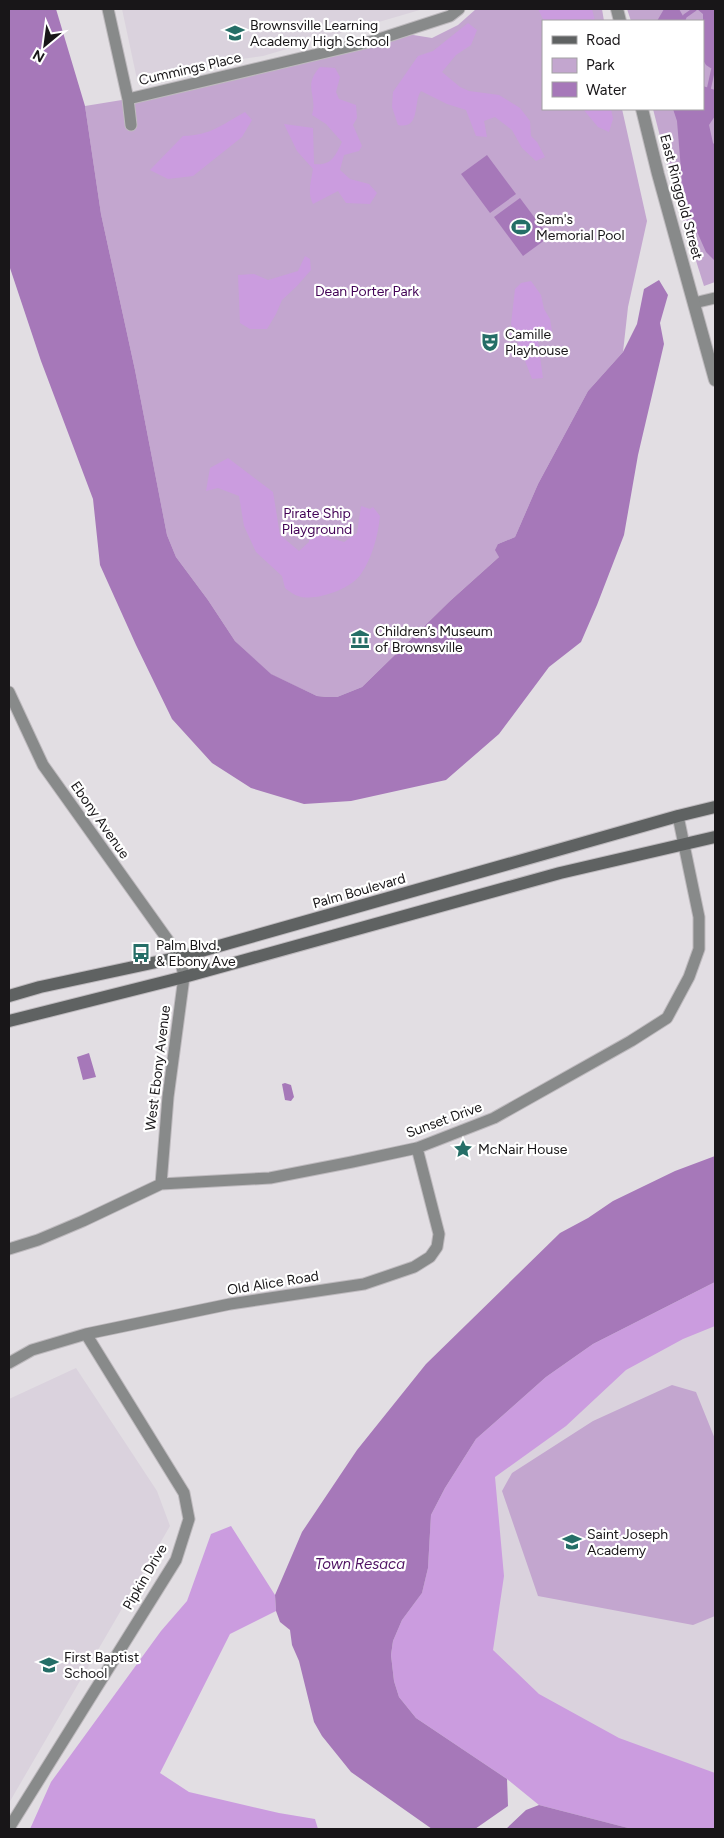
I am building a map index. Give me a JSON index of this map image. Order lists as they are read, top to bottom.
{
  "streets": {
    "main road": ["Palm Boulevard"],
    "street": [
      "Cummings Place",
      "East Ringgold Street",
      "Ebony Avenue",
      "West Ebony Avenue",
      "Sunset Drive",
      "Old Alice Road",
      "Pipkin Drive"
    ]
  },
  "crossings": [
    ["Ebony Avenue", "Palm Boulevard"],
    ["Ebony Avenue", "West Ebony Avenue"],
    ["Palm Boulevard", "West Ebony Avenue"],
    ["Palm Boulevard", "Sunset Drive"],
    ["West Ebony Avenue", "Sunset Drive"],
    ["Sunset Drive", "Old Alice Road"],
    ["Old Alice Road", "Pipkin Drive"]
  ],
  "water": ["Town Resaca"],
  "parks": ["Dean Porter Park", "Pirate Ship Playground"],
  "places": {
    "school or university": ["Brownsville Learning Academy High School", "Saint Joseph Academy", "First Baptist School"],
    "sports": ["Sam's Memorial Pool"],
    "theatre": ["Camille Playhouse"],
    "museum": ["Children’s Museum of Brownsville"],
    "bus stop": ["Palm Blvd. & Ebony Ave"],
    "place": ["McNair House"]
  },
  "legend": ["Road", "Park", "Water"],
  "north": "bottom left"
}
